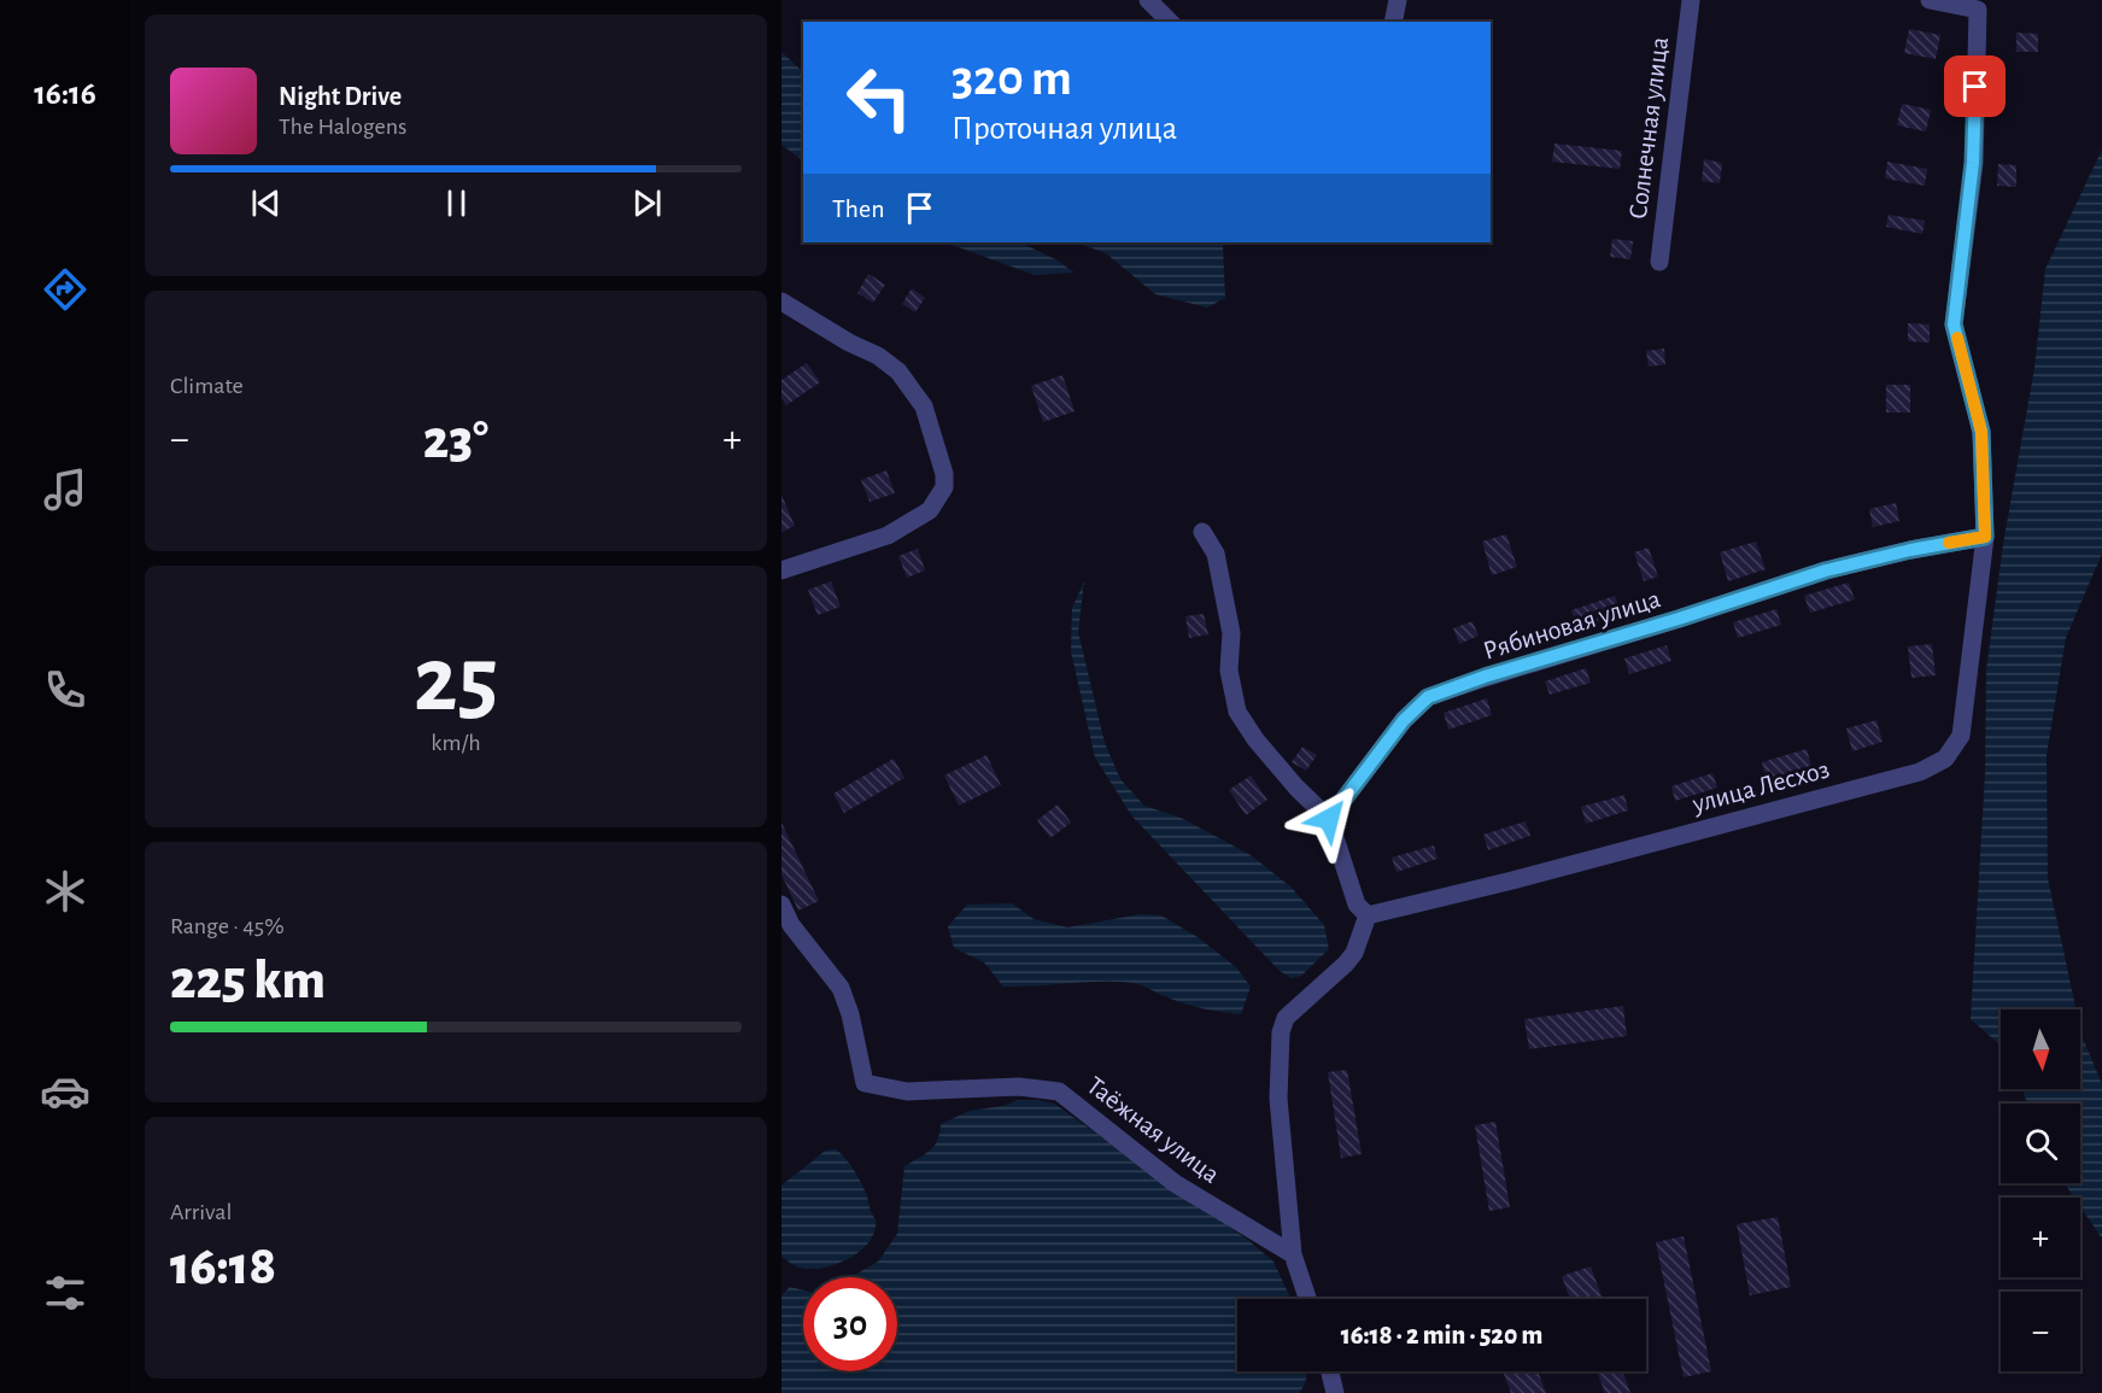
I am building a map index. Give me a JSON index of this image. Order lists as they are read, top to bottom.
{
  "streets": {
    "street": [
      "Солнечная улица",
      "Рябиновая улица",
      "улица Лесхоз",
      "Таёжная улица"
    ]
  },
  "crossings": [
    ["Рябиновая улица", "улица Лесхоз"]
  ],
  "north": "bottom",
  "page": {
    "tabs": "16:16",
    "turn": ["320 m", "Проточная улица"],
    "song": ["Night Drive", "The Halogens"],
    "then": "Then",
    "tile": [
      "Climate",
      ["25", "km/h"],
      ["Range · 45%", "225 km"],
      ["Arrival", "16:18"]
    ],
    "heat": ["−", "23°", "+"],
    "map_buttons": ["+", "−"],
    "limit": "30",
    "trip": "16:18 · 2 min · 520 m"
  }
}
